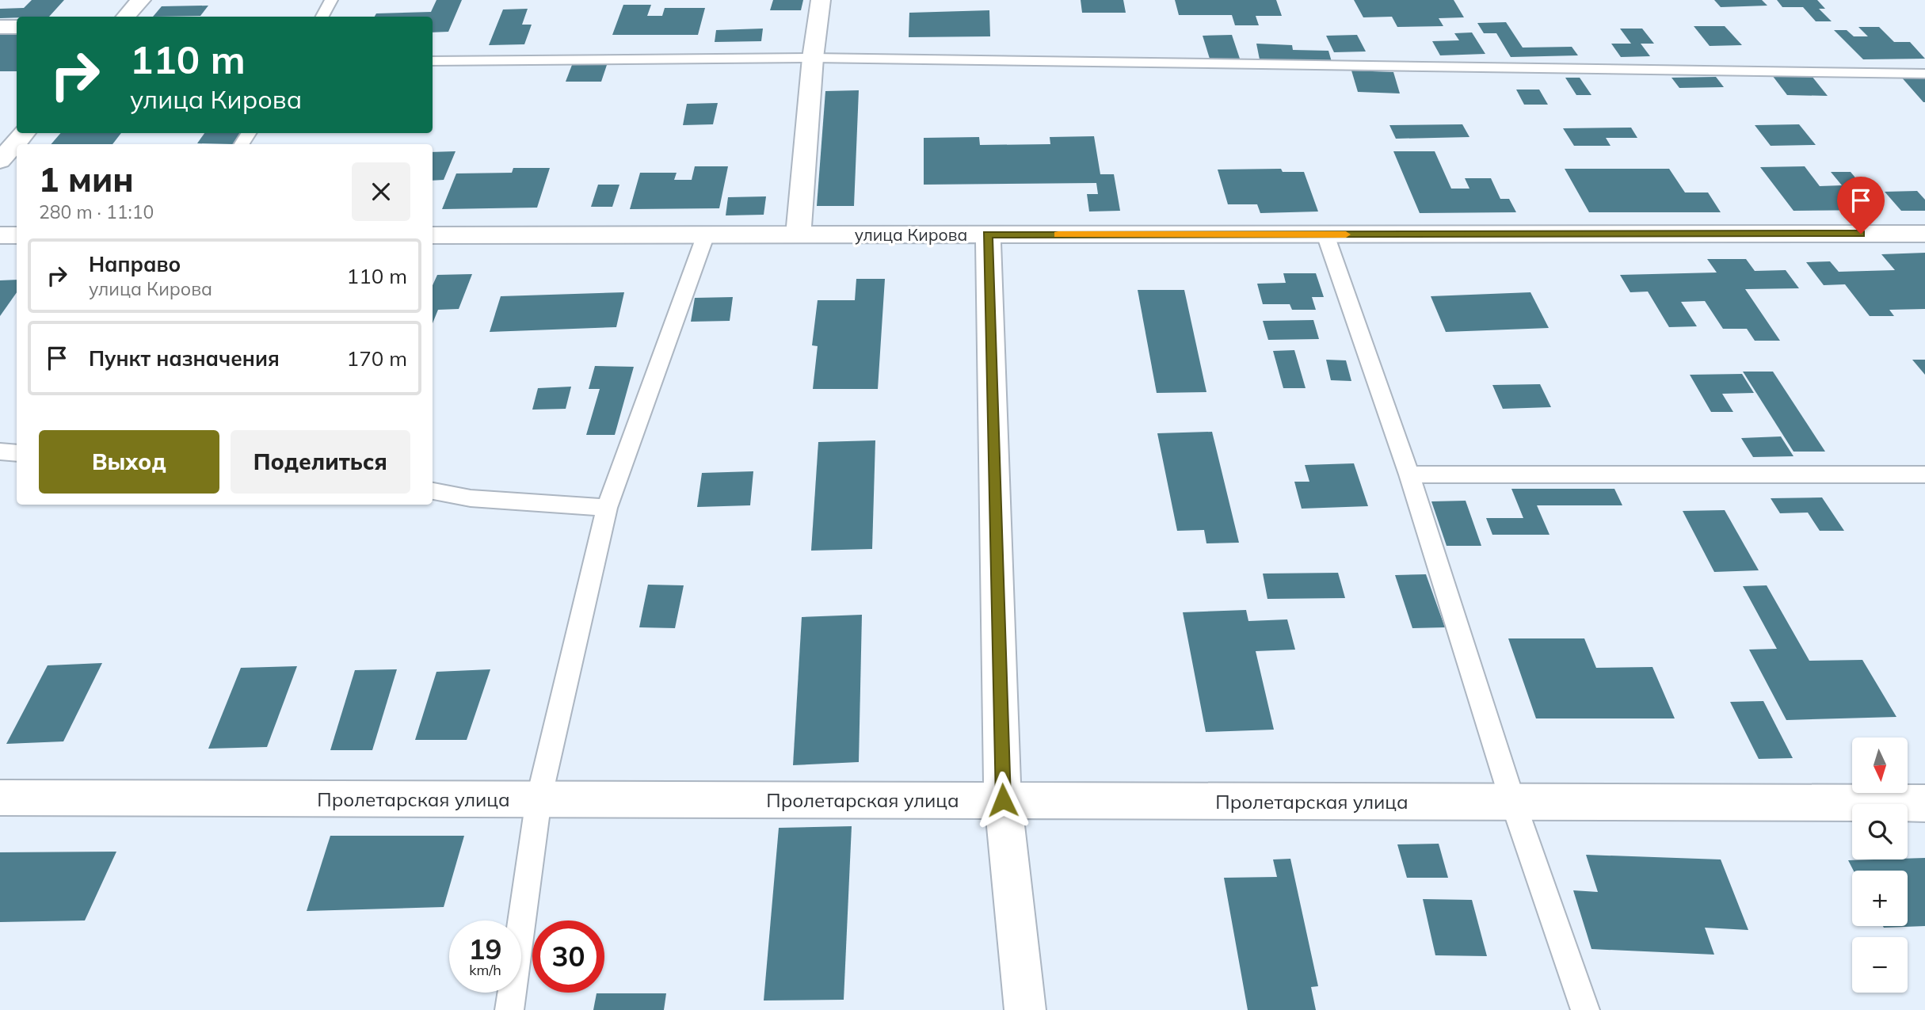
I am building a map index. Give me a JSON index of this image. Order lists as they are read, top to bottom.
{
  "streets": {
    "street": ["улица Кирова", "Пролетарская улица"]
  },
  "north": "bottom",
  "page": {
    "turn": ["110 m", "улица Кирова"],
    "heading": ["1 мин", "280 m · 11:10"],
    "list": [
      {
        "name": "Направо",
        "note": "улица Кирова",
        "value": "110 m"
      },
      {
        "name": "Пункт назначения",
        "value": "170 m"
      }
    ],
    "buttons": ["Выход", "Поделиться"],
    "map_buttons": ["+", "−"],
    "speed": "19 km/h",
    "limit": "30"
  }
}
